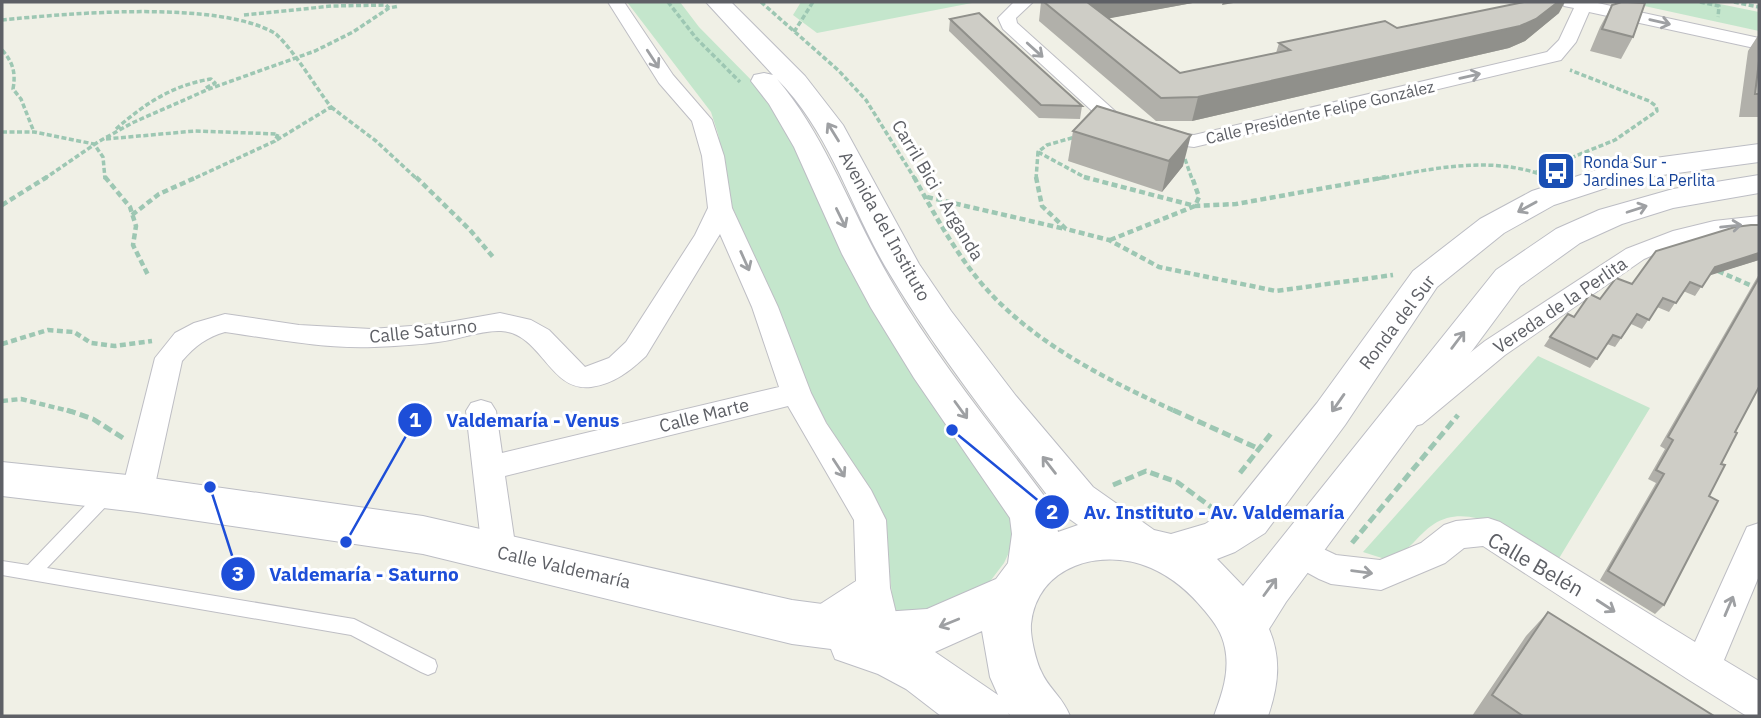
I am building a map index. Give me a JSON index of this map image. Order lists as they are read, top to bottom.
{
  "streets": {
    "main road": ["Avenida del Instituto", "Ronda del Sur", "Calle Valdemaría"],
    "street": [
      "Calle Presidente Felipe González",
      "Vereda de la Perlita",
      "Calle Saturno",
      "Calle Marte",
      "Calle Belén"
    ],
    "path": ["Carril Bici - Arganda"]
  },
  "crossings": [
    ["Avenida del Instituto", "Ronda del Sur"],
    ["Avenida del Instituto", "Calle Valdemaría"],
    ["Ronda del Sur", "Calle Valdemaría"]
  ],
  "one_way": ["Calle Presidente Felipe González", "Vereda de la Perlita", "Calle Belén"],
  "places": {
    "bus stop": ["Ronda Sur - Jardines La Perlita"],
    "other": ["Av. Instituto - Av. Valdemaría", "Valdemaría - Saturno", "Valdemaría - Venus"]
  }
}
